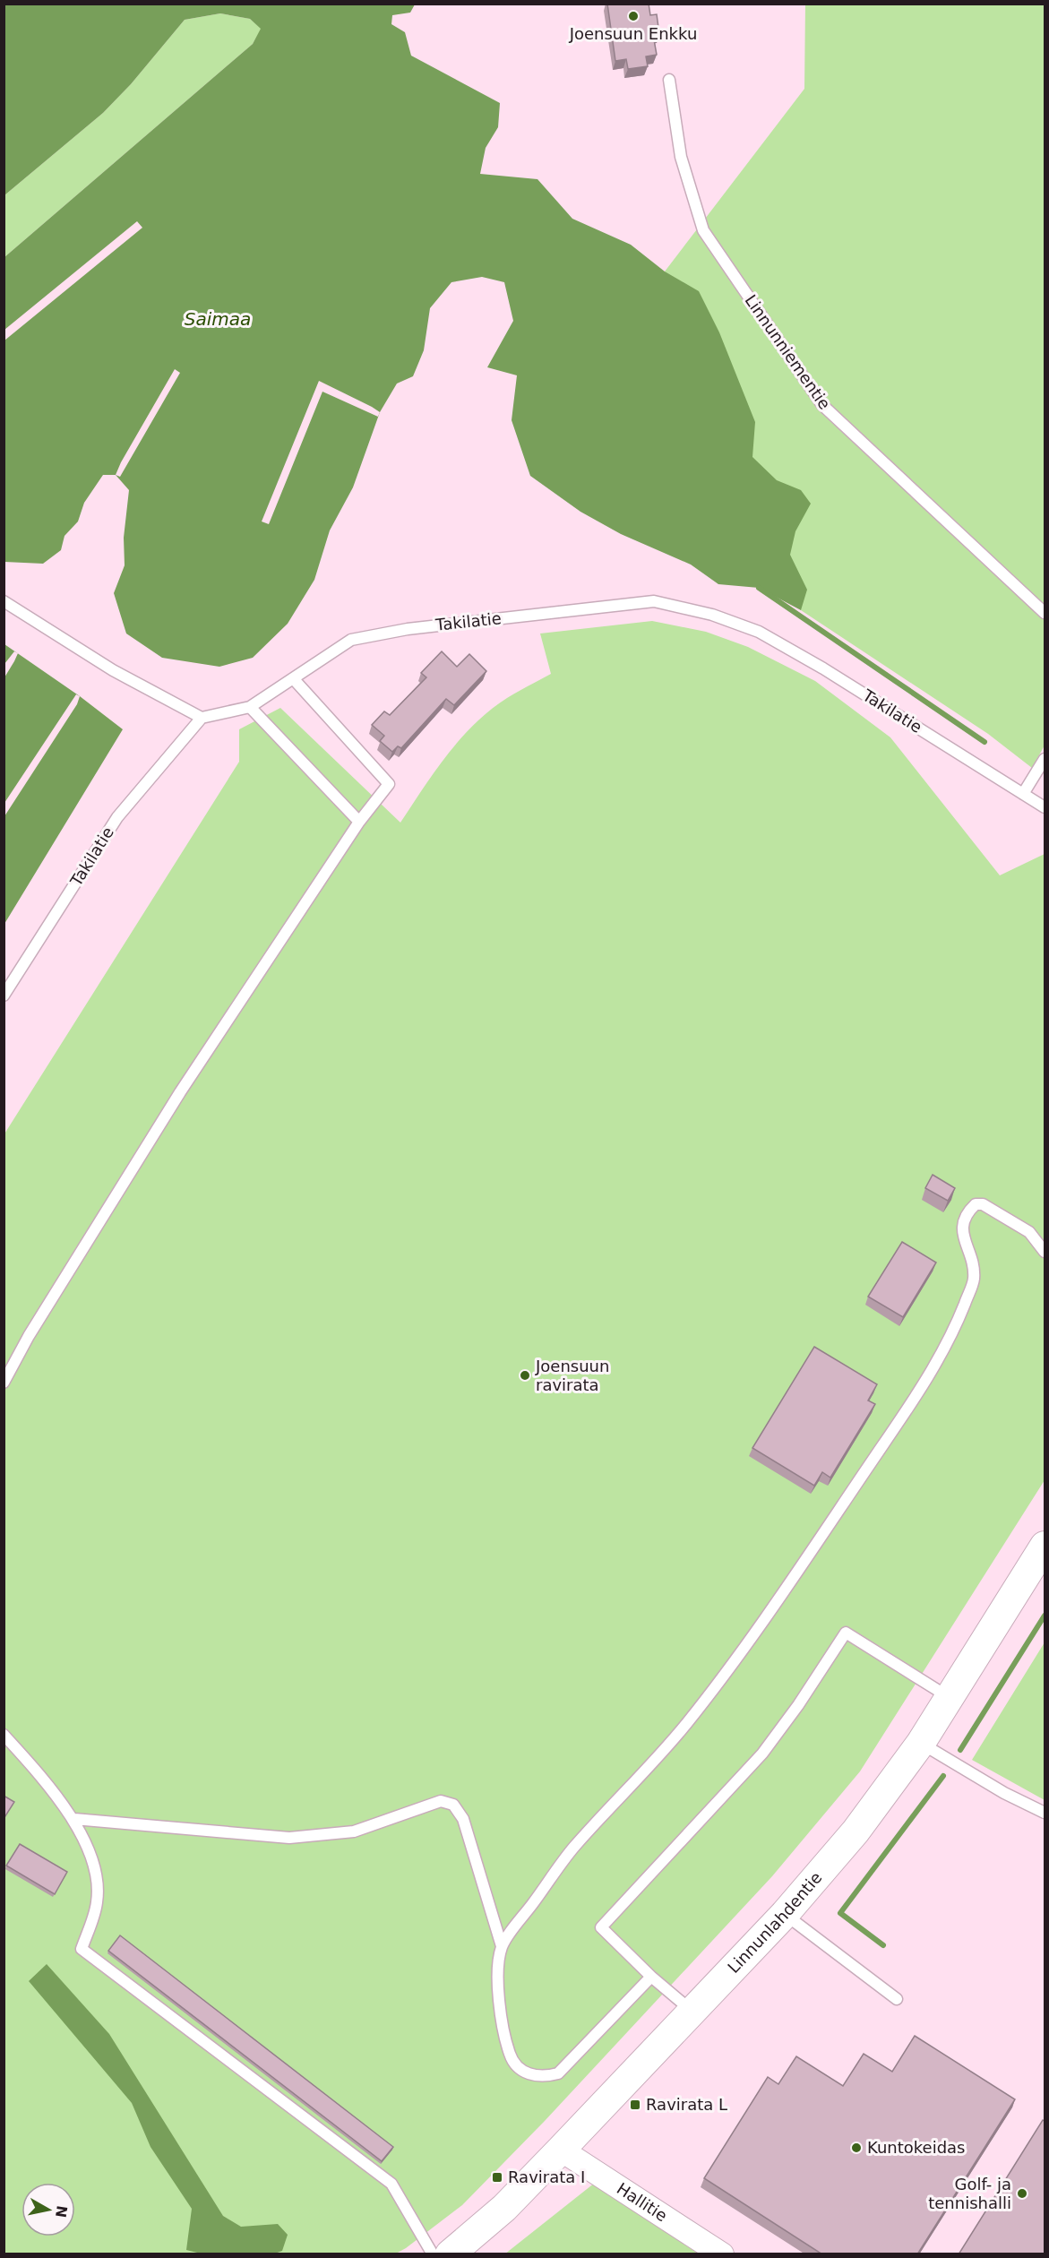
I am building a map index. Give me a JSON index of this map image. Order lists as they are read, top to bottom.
{
  "streets": {
    "street": ["Linnunlahdentie", "Hallitie"],
    "lane": ["Linnunniementie", "Takilatie"]
  },
  "crossings": [
    ["Linnunlahdentie", "Hallitie"]
  ],
  "water": ["Saimaa"],
  "places": {
    "other": [
      "Joensuun Enkku",
      "Joensuun ravirata",
      "Kuntokeidas",
      "Golf- ja tennishalli"
    ],
    "transit": ["Ravirata L", "Ravirata I"]
  },
  "north": "right"
}
